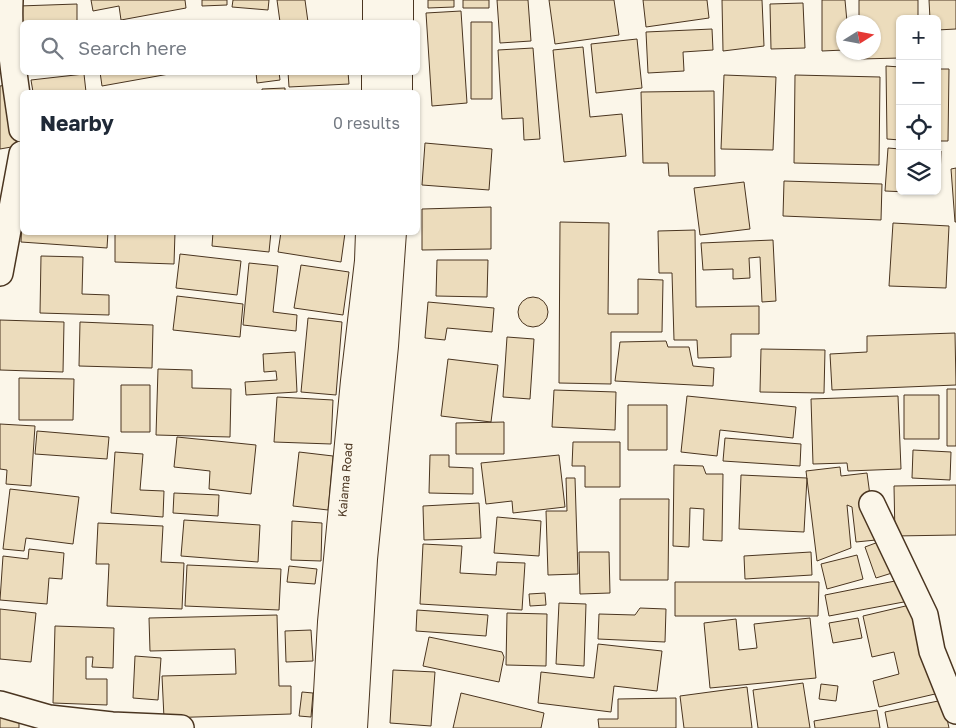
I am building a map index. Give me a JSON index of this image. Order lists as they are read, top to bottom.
{
  "streets": {
    "highway": ["Kaiama Road"]
  },
  "north": "right",
  "page": {
    "map_buttons": ["+", "−"],
    "search": "Search here",
    "heading": ["Nearby", "0 results"]
  }
}
